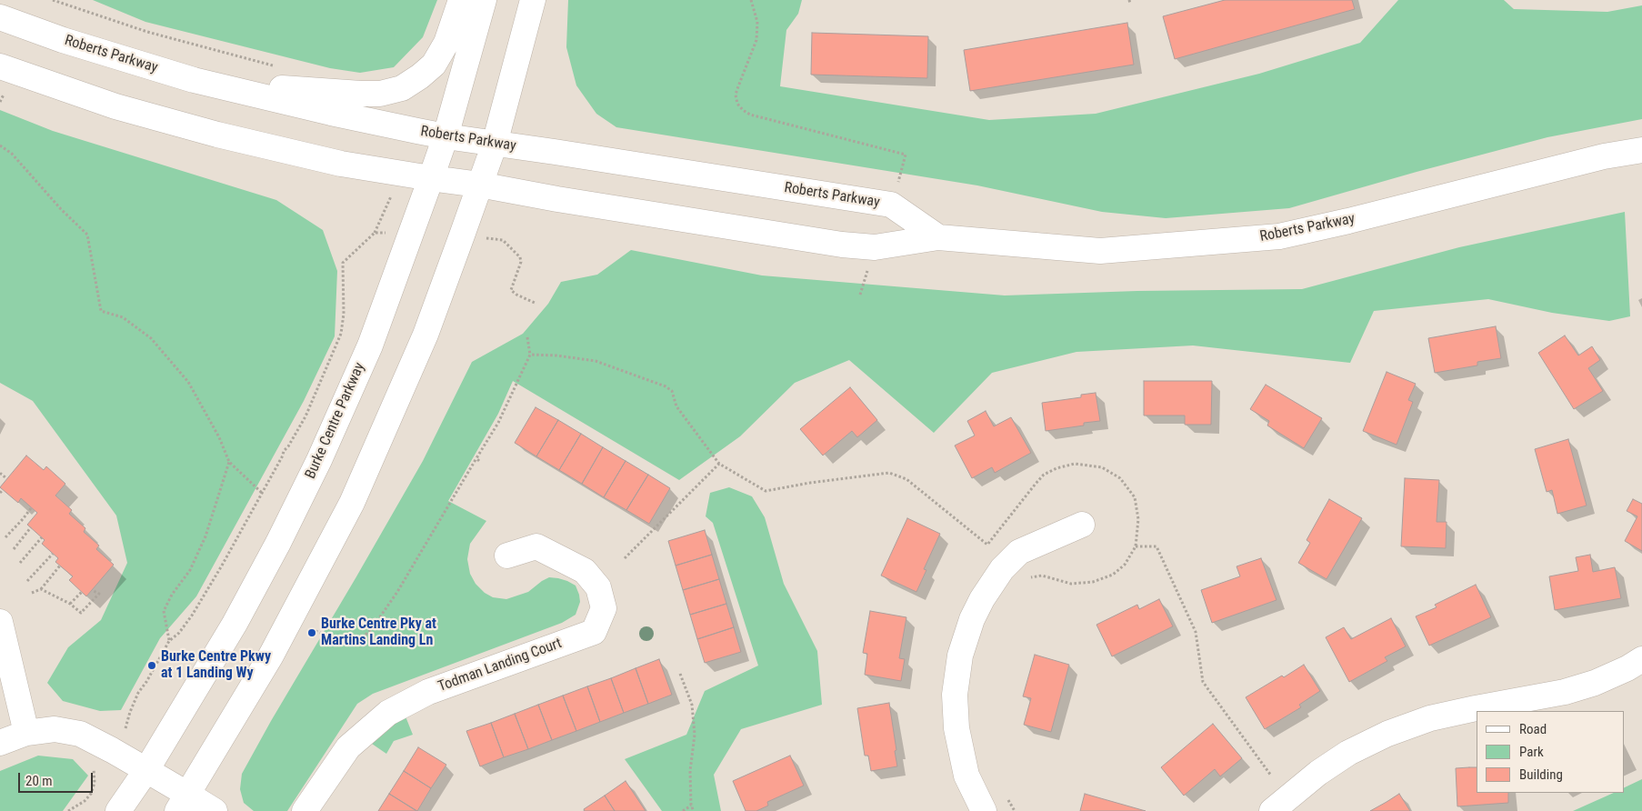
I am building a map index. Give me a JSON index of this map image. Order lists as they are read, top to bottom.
{
  "streets": {
    "main road": ["Roberts Parkway", "Burke Centre Parkway", "Todman Landing Court"]
  },
  "crossings": [
    ["Roberts Parkway", "Burke Centre Parkway"]
  ],
  "places": ["Burke Centre Pky at Martins Landing Ln", "Burke Centre Pkwy at 1 Landing Wy"],
  "legend": ["Road", "Park", "Building"],
  "scale_bar": "20 m"
}
